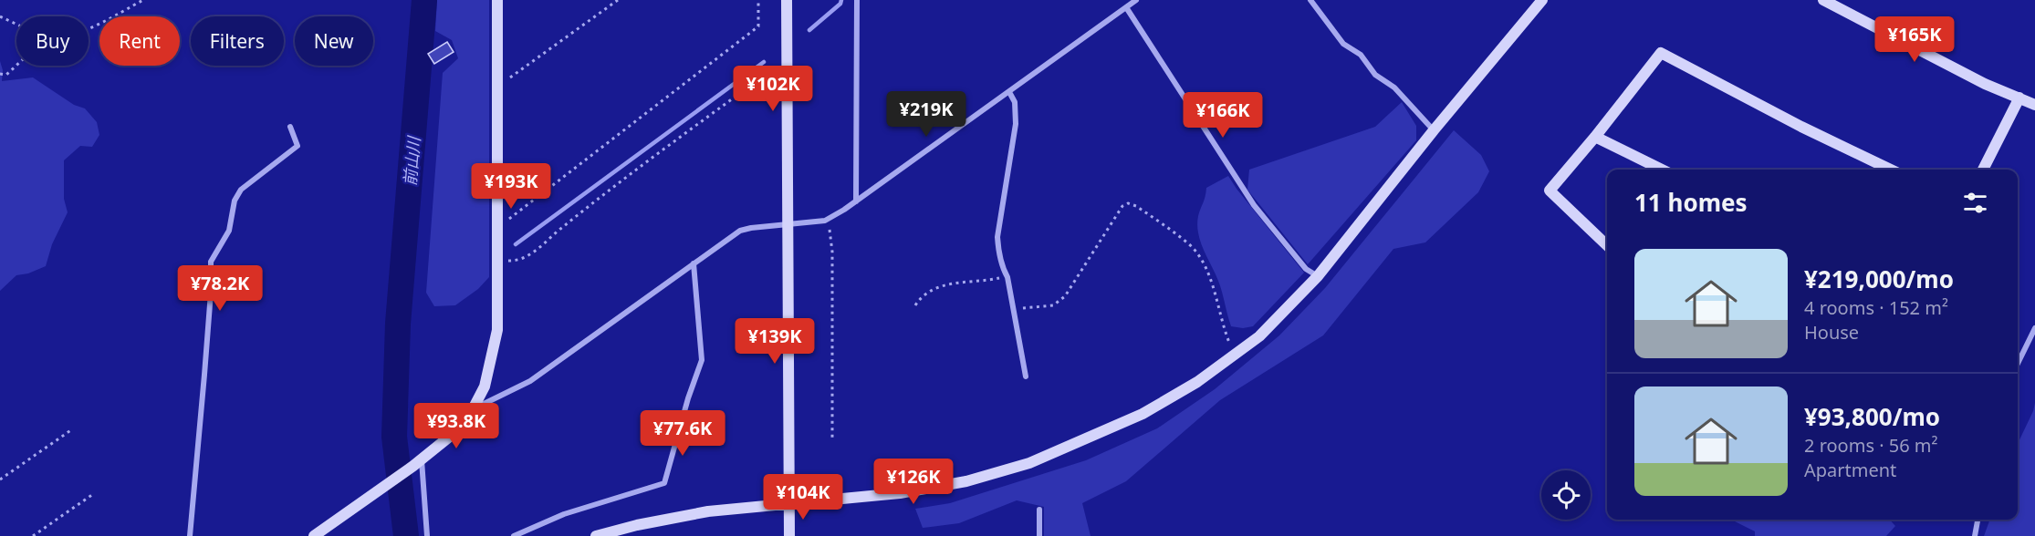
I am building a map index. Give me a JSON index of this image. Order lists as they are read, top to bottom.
{
  "water": ["前山川"],
  "page": {
    "price": [
      "¥165K",
      "¥102K",
      "¥219K",
      "¥166K",
      "¥193K",
      "¥78.2K",
      "¥139K",
      "¥93.8K",
      "¥77.6K",
      "¥126K",
      "¥104K"
    ],
    "chip": [
      "Buy",
      "Rent",
      "Filters",
      "New"
    ],
    "heading": "11 homes",
    "list": [
      {
        "name": "¥219,000/mo",
        "note": "4 rooms · 152 m² · House"
      },
      {
        "name": "¥93,800/mo",
        "note": "2 rooms · 56 m² · Apartment"
      }
    ]
  }
}
